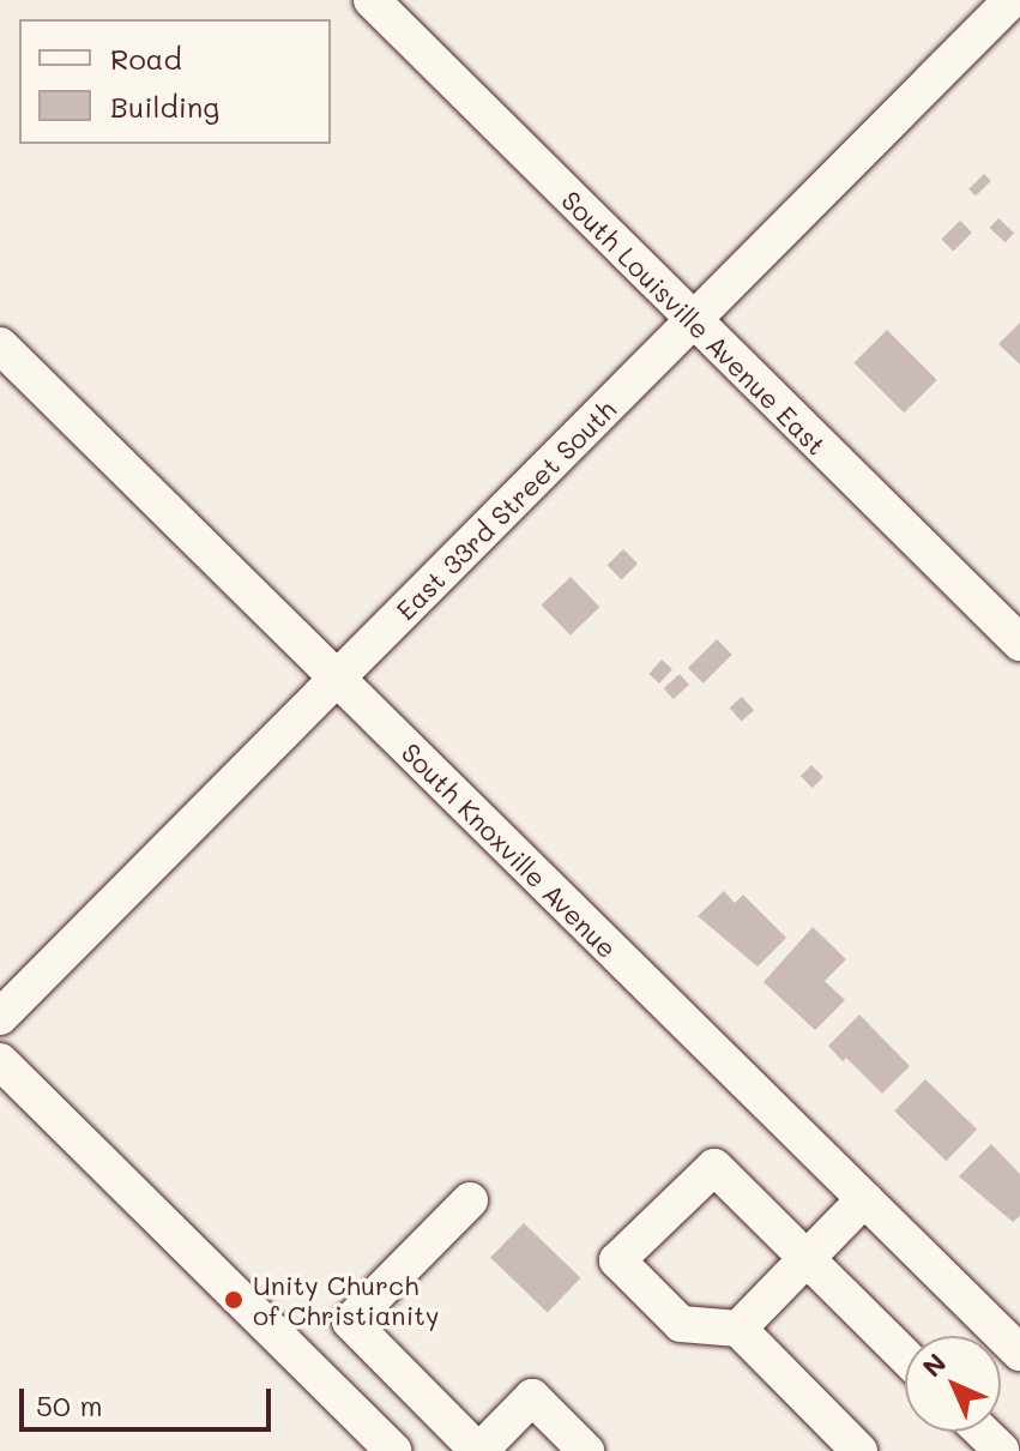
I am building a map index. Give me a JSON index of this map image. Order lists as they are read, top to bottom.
{
  "streets": {
    "street": ["South Louisville Avenue East", "East 33rd Street South", "South Knoxville Avenue"]
  },
  "crossings": [
    ["South Louisville Avenue East", "East 33rd Street South"],
    ["East 33rd Street South", "South Knoxville Avenue"]
  ],
  "places": ["Unity Church of Christianity"],
  "legend": ["Road", "Building"],
  "scale_bar": "50 m",
  "north": "top left"
}
